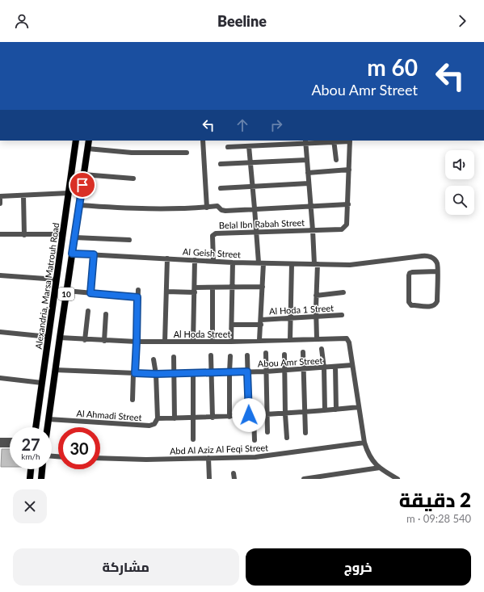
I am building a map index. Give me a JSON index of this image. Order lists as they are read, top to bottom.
{
  "streets": {
    "main road": ["Alexandria, Marsa Matrouh Road", "10"],
    "street": [
      "Belal Ibn Rabah Street",
      "Al Geish Street",
      "Al Hoda 1 Street",
      "Al Hoda Street",
      "Abou Amr Street",
      "Al Ahmadi Street",
      "Abd Al Aziz Al Feqi Street"
    ]
  },
  "crossings": [
    ["Belal Ibn Rabah Street", "Al Geish Street"],
    ["Al Geish Street", "10"],
    ["10", "Al Hoda Street"],
    ["10", "Abou Amr Street"],
    ["10", "Al Ahmadi Street"],
    ["Al Hoda Street", "Abou Amr Street"]
  ],
  "page": {
    "header": "Beeline",
    "turn": ["60 m", "Abou Amr Street"],
    "speed": "27 km/h",
    "limit": "30",
    "heading": ["2 دقيقة", "540 m · 09:28"],
    "buttons": ["خروج", "مشاركة"]
  }
}
